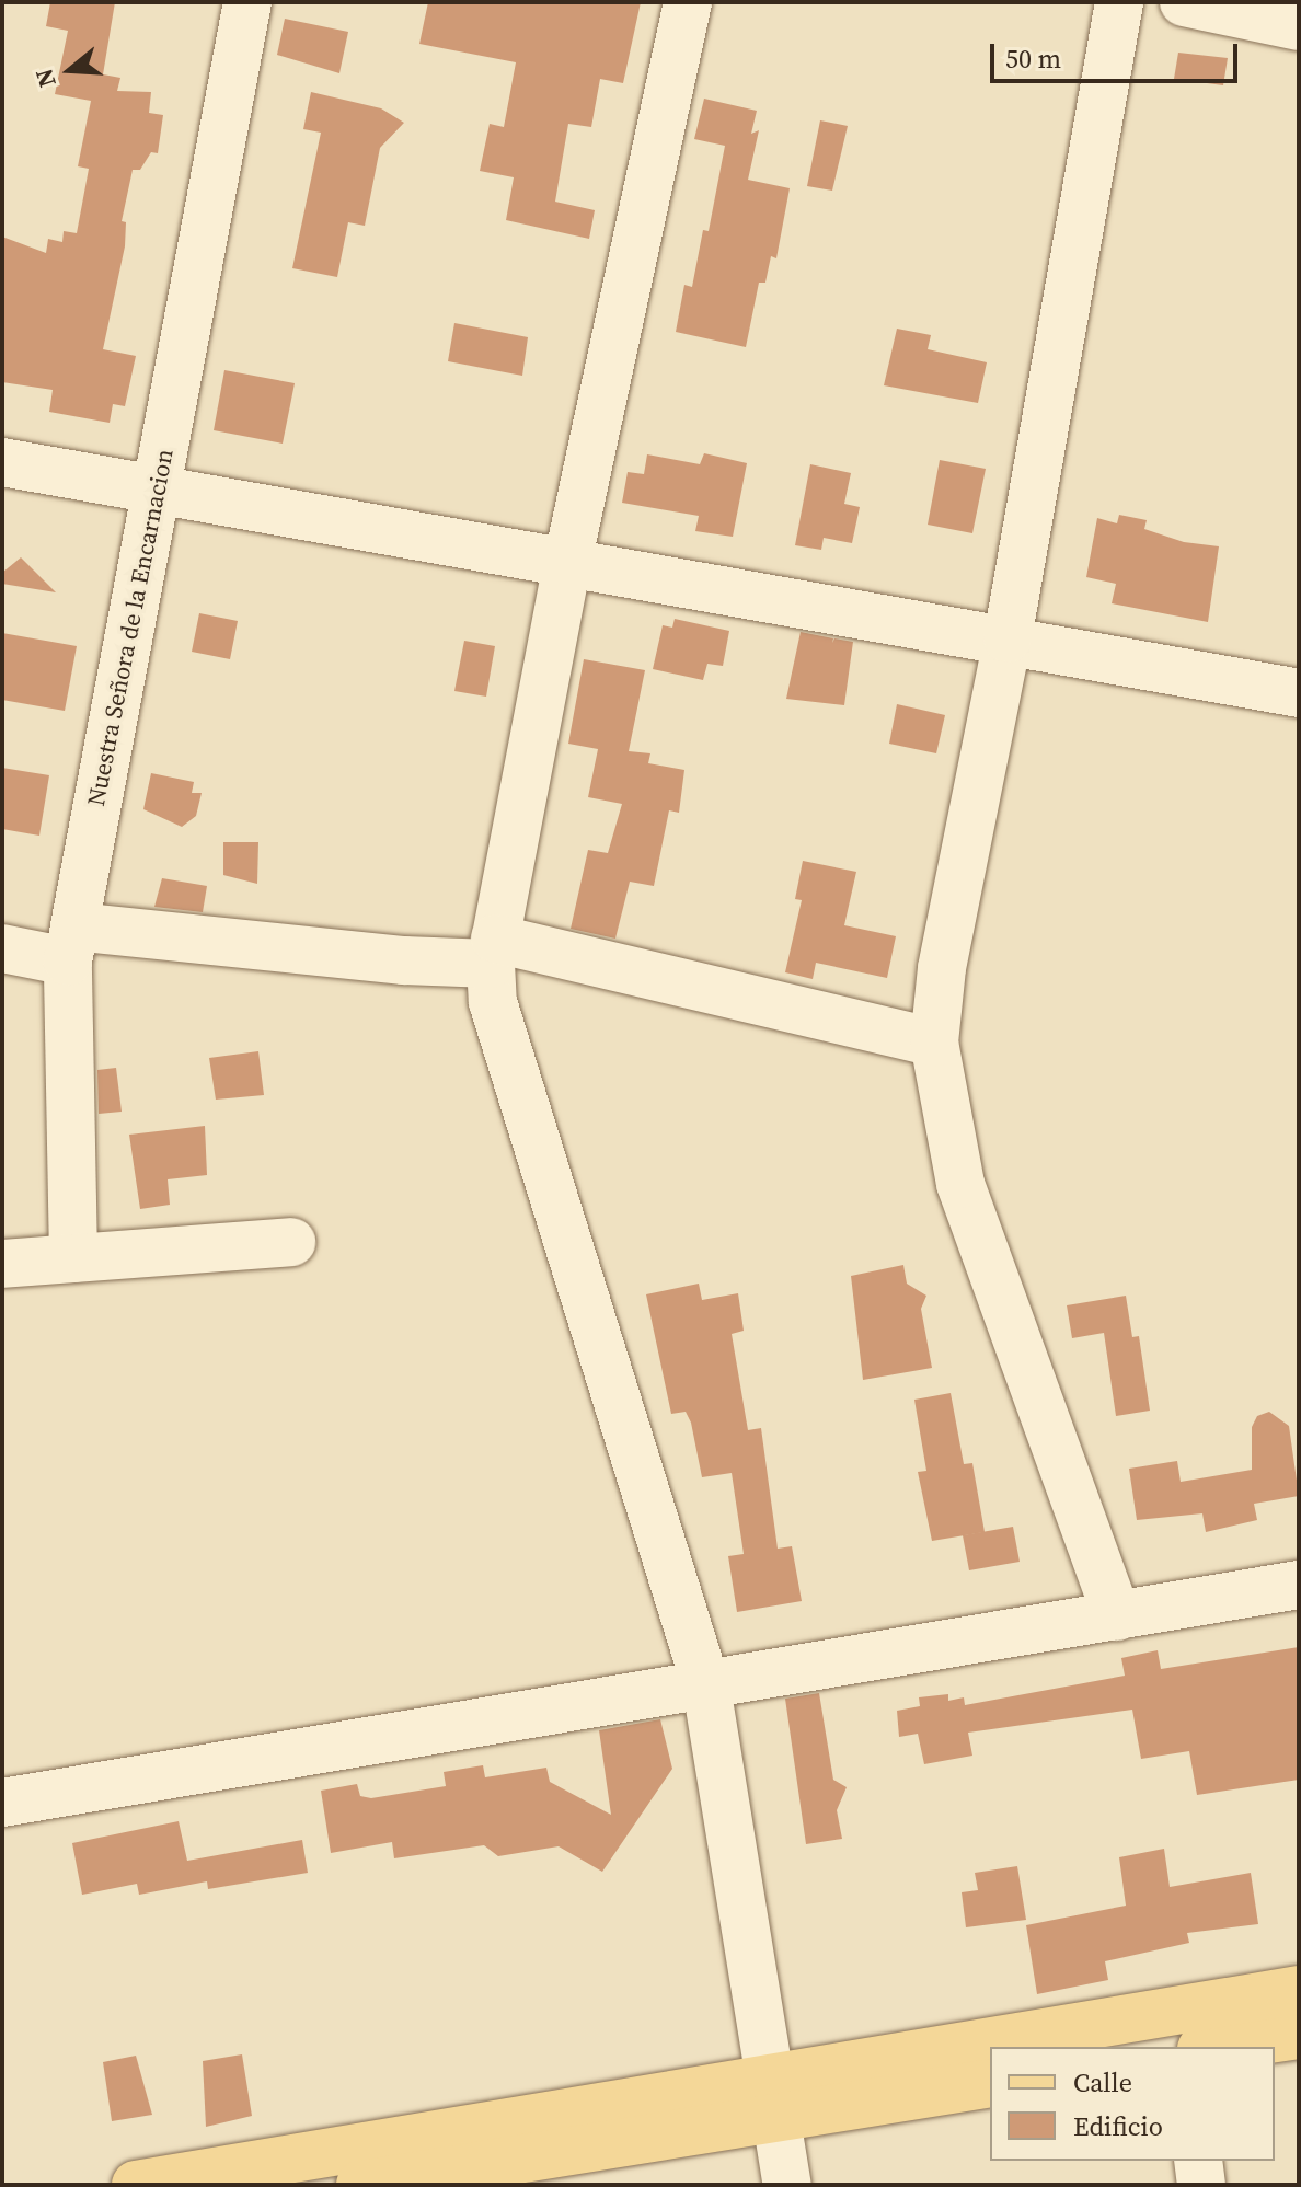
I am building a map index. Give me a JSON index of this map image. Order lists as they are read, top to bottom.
{
  "streets": {
    "street": ["Nuestra Señora de la Encarnacion"]
  },
  "legend": ["Calle", "Edificio"],
  "scale_bar": "50 m",
  "north": "left"
}
